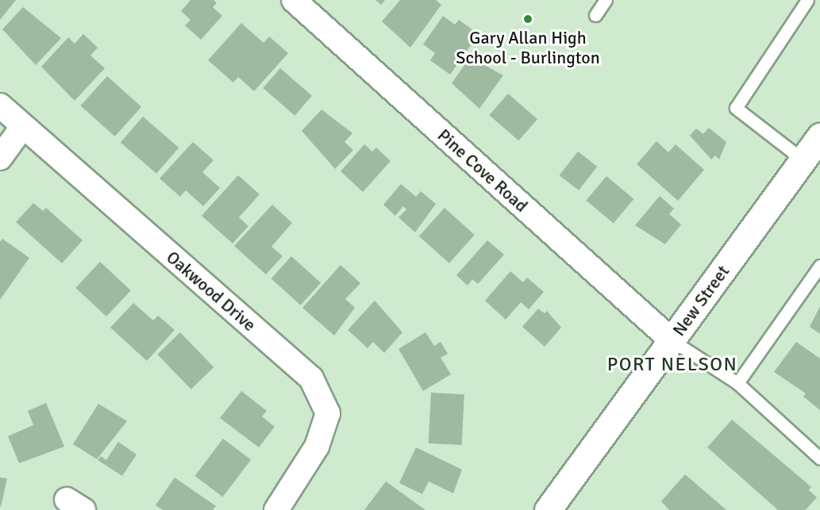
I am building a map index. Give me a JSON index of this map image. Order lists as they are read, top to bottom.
{
  "streets": {
    "main road": ["New Street"],
    "street": ["Pine Cove Road", "Oakwood Drive"]
  },
  "crossings": [
    ["Pine Cove Road", "New Street"]
  ],
  "districts": ["PORT NELSON"],
  "places": ["Gary Allan High School - Burlington"]
}
